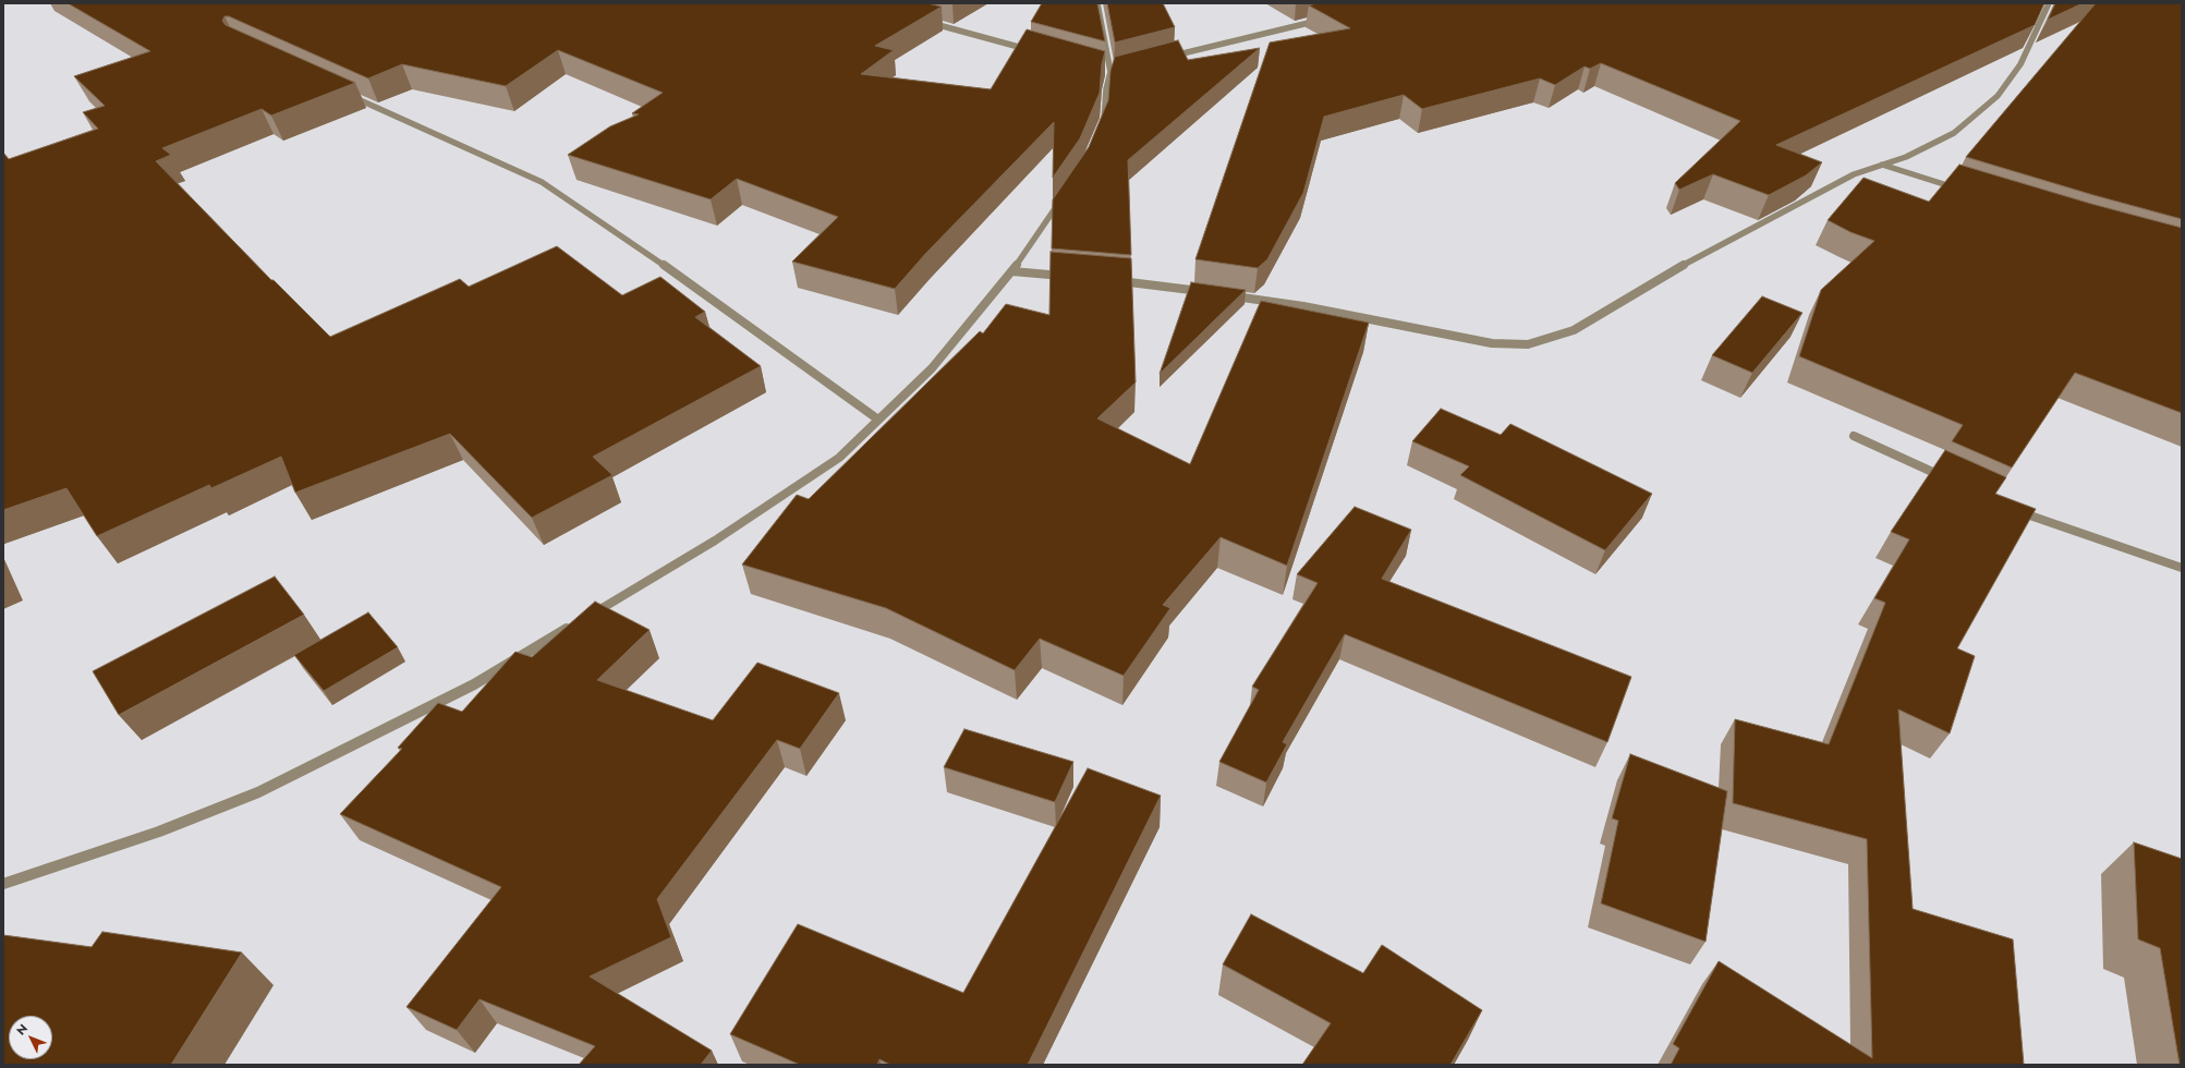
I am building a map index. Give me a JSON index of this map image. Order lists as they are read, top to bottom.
{
  "north": "top left"
}
